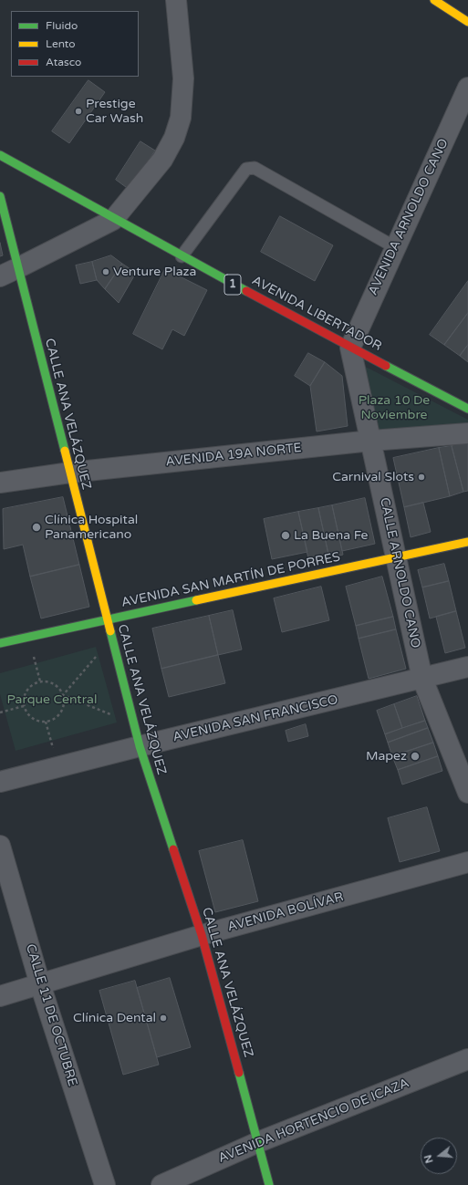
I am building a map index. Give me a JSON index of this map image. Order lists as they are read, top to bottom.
{
  "streets": {
    "main road": [
      "1",
      "AVENIDA LIBERTADOR",
      "CALLE ANA VELÁZQUEZ",
      "AVENIDA SAN MARTÍN DE PORRES"
    ],
    "street": [
      "AVENIDA ARNOLDO CANO",
      "AVENIDA 19A NORTE",
      "CALLE ARNOLDO CANO",
      "AVENIDA SAN FRANCISCO",
      "AVENIDA BOLÍVAR",
      "CALLE 11 DE OCTUBRE",
      "AVENIDA HORTENCIO DE ICAZA"
    ]
  },
  "crossings": [
    ["AVENIDA ARNOLDO CANO", "AVENIDA LIBERTADOR"],
    ["AVENIDA ARNOLDO CANO", "CALLE ARNOLDO CANO"],
    ["AVENIDA LIBERTADOR", "CALLE ARNOLDO CANO"],
    ["CALLE ANA VELÁZQUEZ", "AVENIDA 19A NORTE"],
    ["CALLE ANA VELÁZQUEZ", "AVENIDA SAN MARTÍN DE PORRES"],
    ["CALLE ANA VELÁZQUEZ", "AVENIDA SAN FRANCISCO"],
    ["CALLE ANA VELÁZQUEZ", "AVENIDA BOLÍVAR"],
    ["CALLE ANA VELÁZQUEZ", "AVENIDA HORTENCIO DE ICAZA"],
    ["AVENIDA 19A NORTE", "CALLE ARNOLDO CANO"],
    ["CALLE ARNOLDO CANO", "AVENIDA SAN MARTÍN DE PORRES"],
    ["CALLE ARNOLDO CANO", "AVENIDA SAN FRANCISCO"],
    ["AVENIDA BOLÍVAR", "CALLE 11 DE OCTUBRE"]
  ],
  "parks": ["Plaza 10 De Noviembre", "Parque Central"],
  "places": [
    "Prestige Car Wash",
    "Venture Plaza",
    "Carnival Slots",
    "Clínica Hospital Panamericano",
    "La Buena Fe",
    "Mapez",
    "Clínica Dental"
  ],
  "legend": ["Fluido", "Lento", "Atasco"],
  "north": "left"
}
